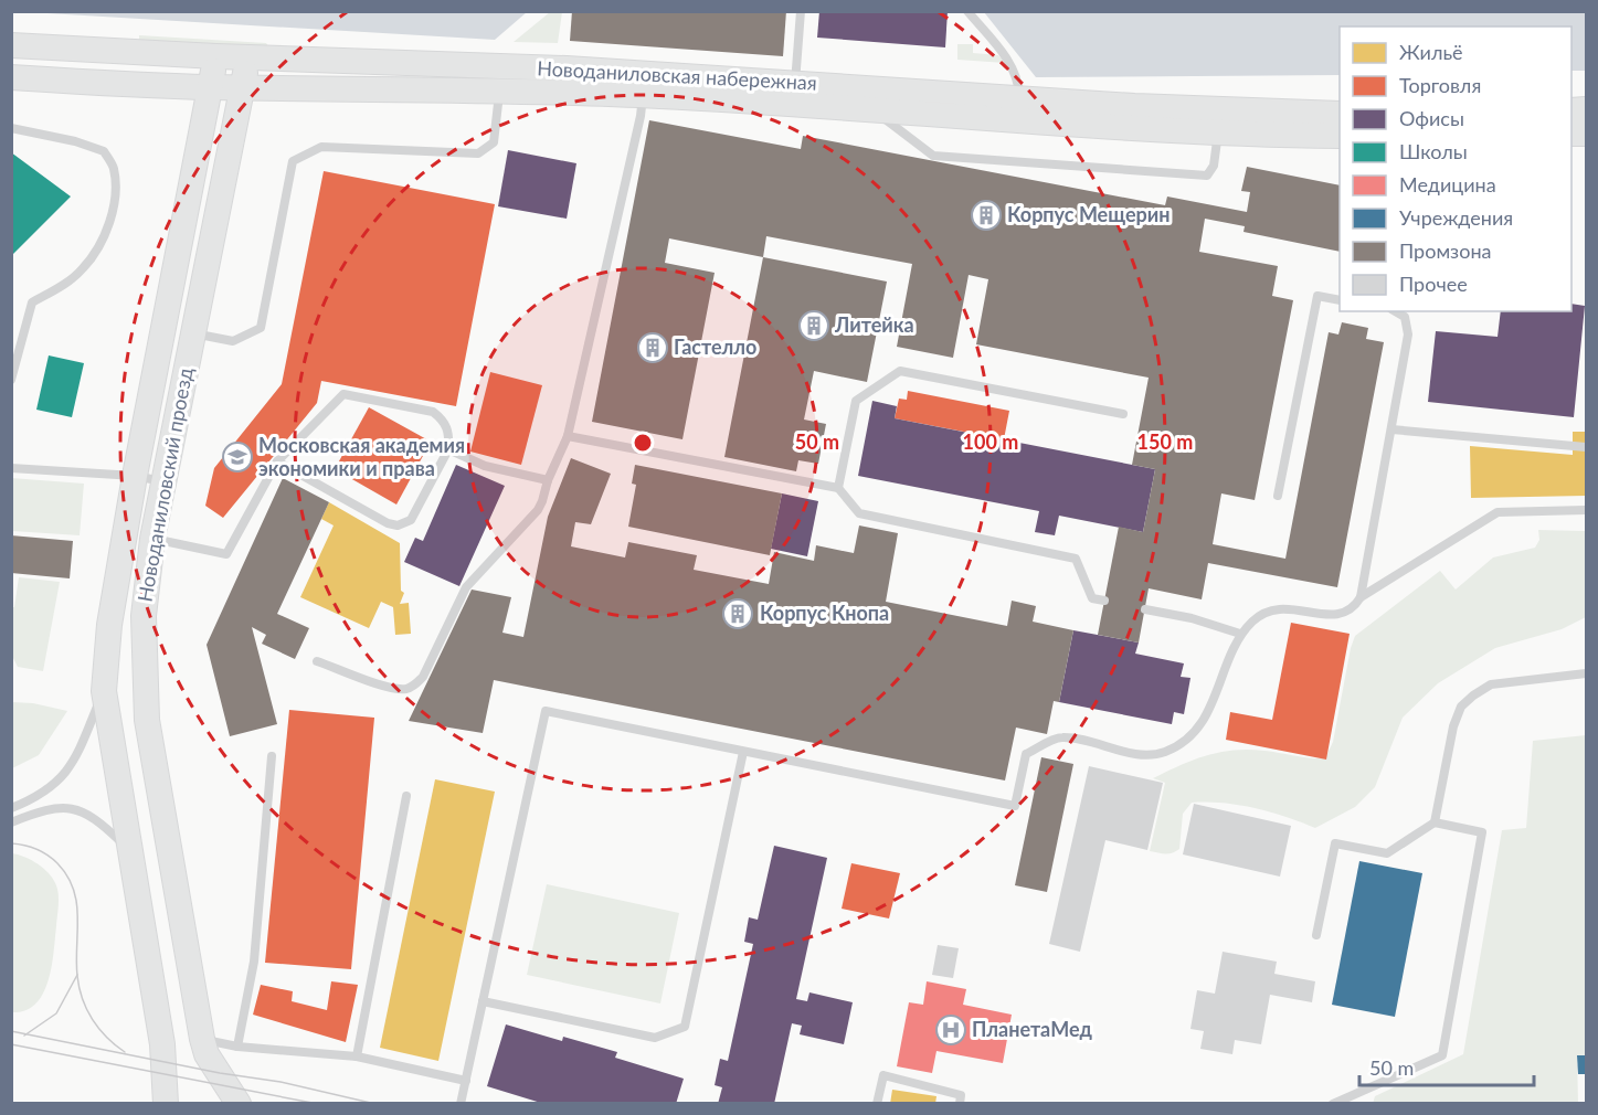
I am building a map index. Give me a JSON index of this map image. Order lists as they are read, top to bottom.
{
  "streets": {
    "main road": ["Новоданиловская набережная", "Новоданиловский проезд"]
  },
  "crossings": [
    ["Новоданиловская набережная", "Новоданиловский проезд"]
  ],
  "places": {
    "building": [
      "Корпус Мещерин",
      "Литейка",
      "Гастелло",
      "Корпус Кнопа"
    ],
    "school or university": ["Московская академия экономики и права"],
    "hospital": ["ПланетаМед"]
  },
  "legend": [
    "Жильё",
    "Торговля",
    "Офисы",
    "Школы",
    "Медицина",
    "Учреждения",
    "Промзона",
    "Прочее"
  ],
  "scale_bar": "50 m",
  "rings": ["50 m", "100 m", "150 m"]
}
